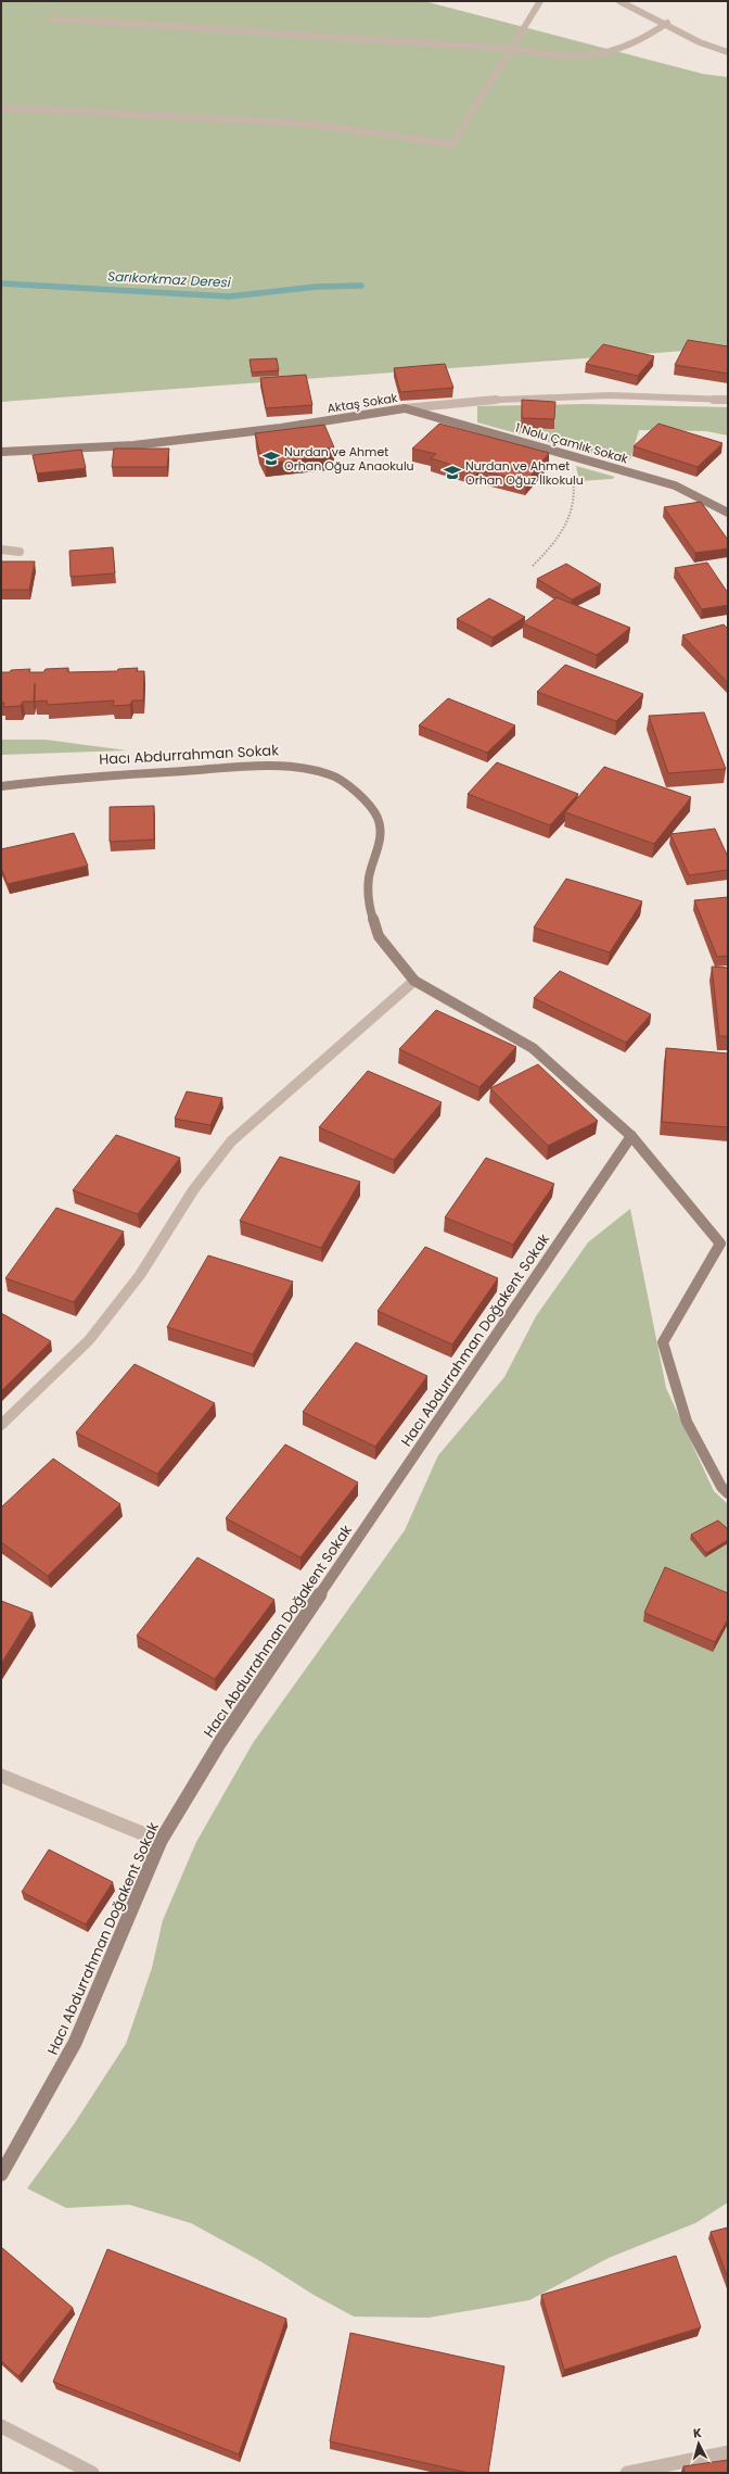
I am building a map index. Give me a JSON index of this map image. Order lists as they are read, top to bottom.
{
  "streets": {
    "street": [
      "Aktaş Sokak",
      "1 Nolu Çamlık Sokak",
      "Hacı Abdurrahman Sokak",
      "Hacı Abdurrahman Doğakent Sokak"
    ]
  },
  "crossings": [
    ["Aktaş Sokak", "1 Nolu Çamlık Sokak"],
    ["Hacı Abdurrahman Sokak", "Hacı Abdurrahman Doğakent Sokak"]
  ],
  "water": ["Sarıkorkmaz Deresi"],
  "places": {
    "school or university": ["Nurdan ve Ahmet Orhan Oğuz Anaokulu", "Nurdan ve Ahmet Orhan Oğuz İlkokulu"]
  },
  "north": "top"
}
